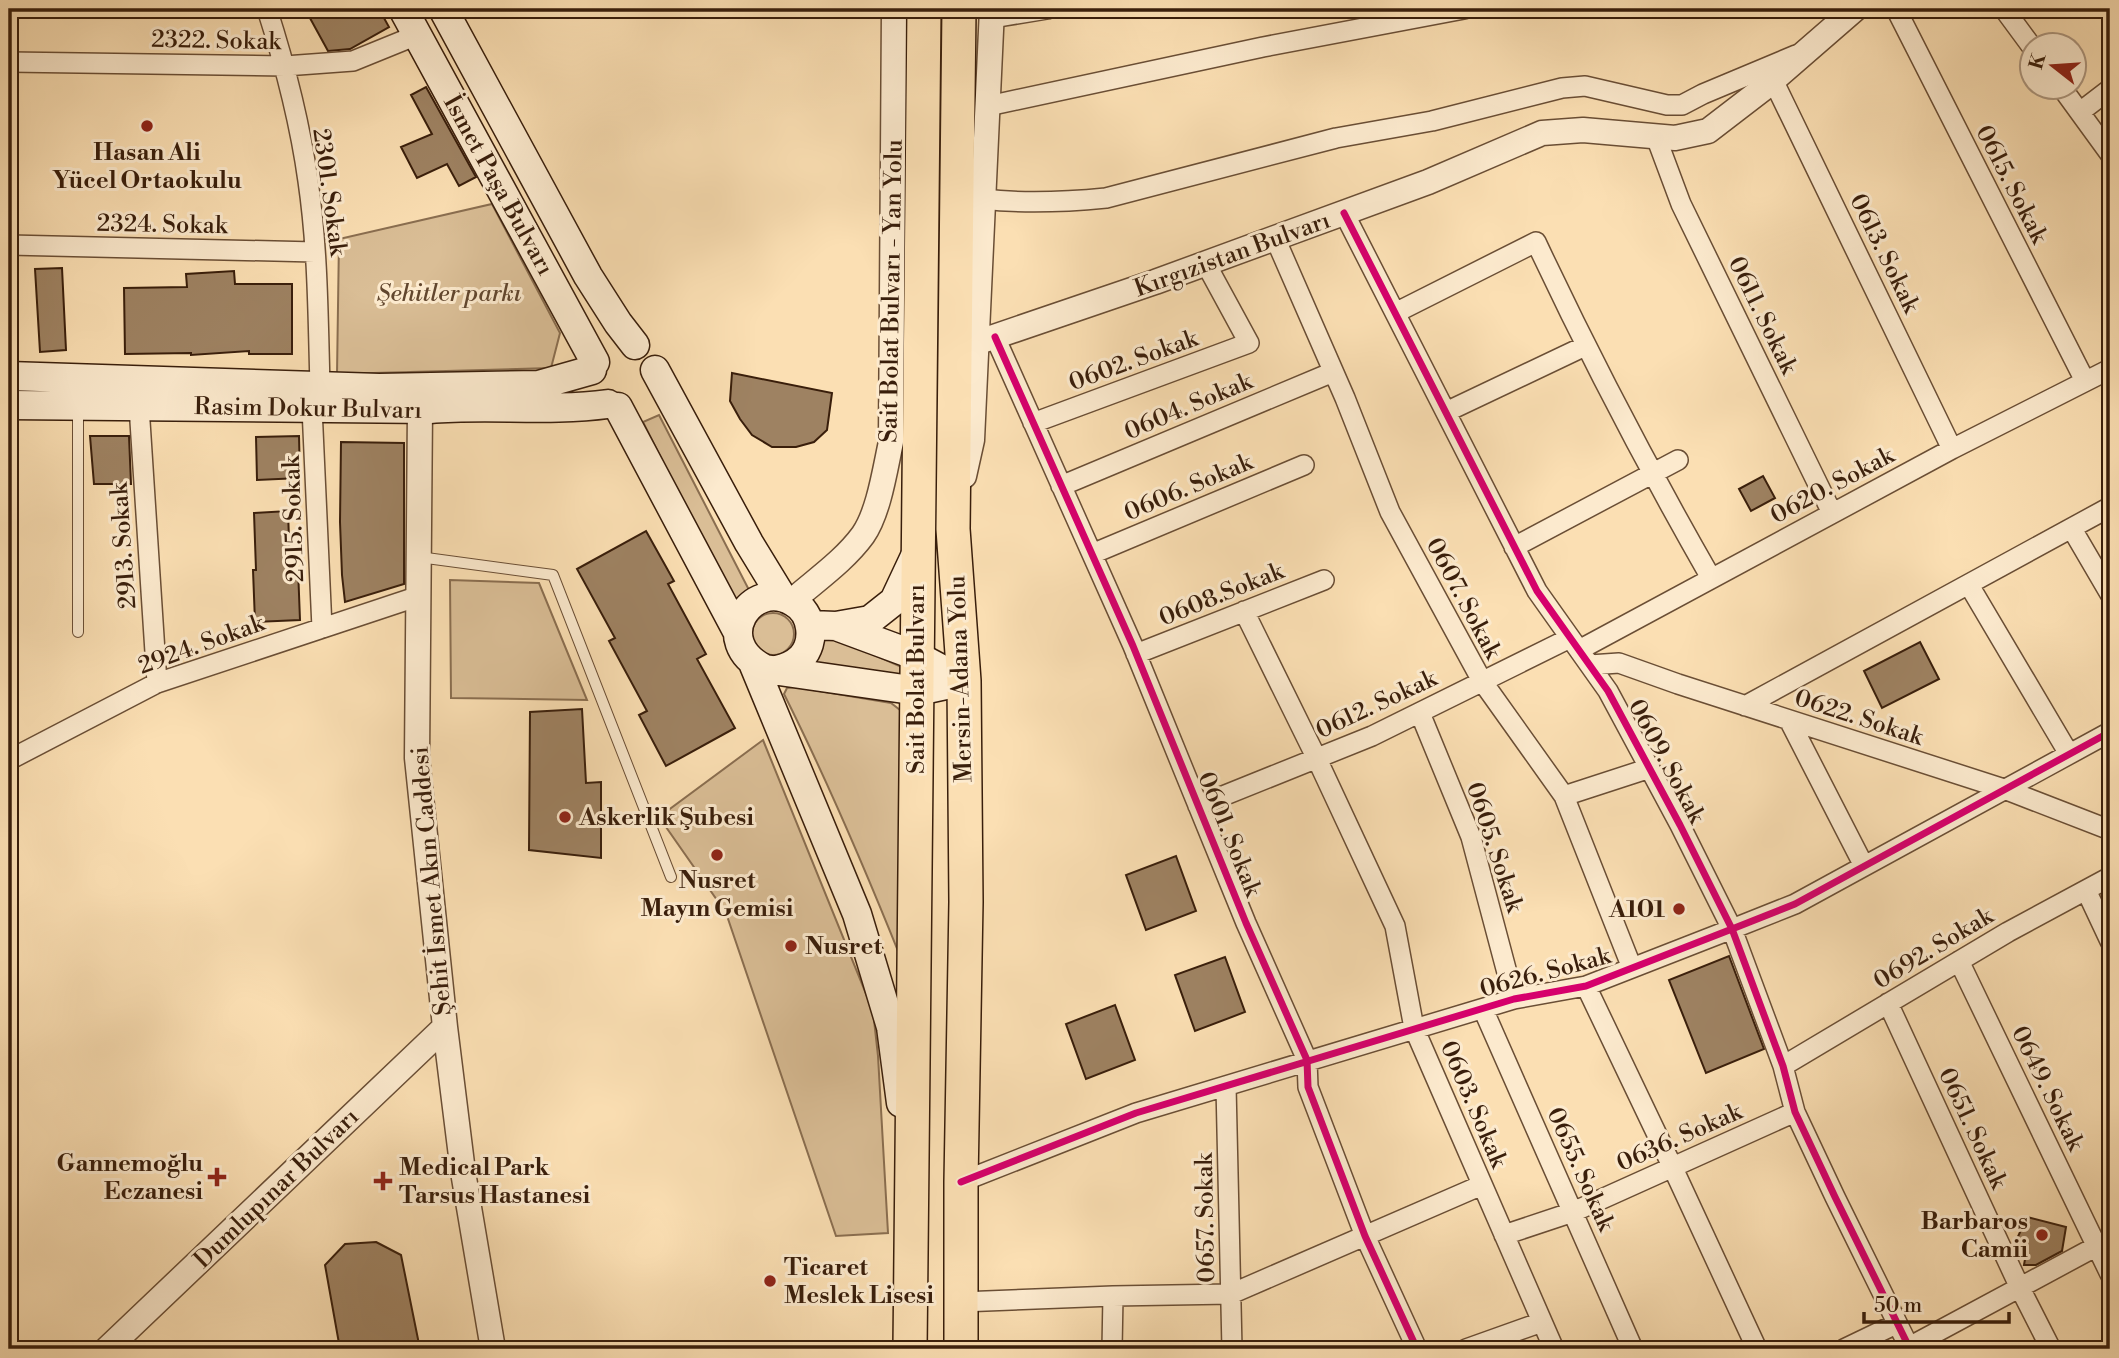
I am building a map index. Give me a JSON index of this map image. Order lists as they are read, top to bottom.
{
  "streets": {
    "highway": ["Sait Bolat Bulvarı", "Mersin-Adana Yolu"],
    "main road": ["İsmet Paşa Bulvarı", "Rasim Dokur Bulvarı"],
    "street": [
      "2322. Sokak",
      "0615. Sokak",
      "2301. Sokak",
      "2324. Sokak",
      "0613. Sokak",
      "Kırgızistan Bulvarı",
      "Sait Bolat Bulvarı - Yan Yolu",
      "0611. Sokak",
      "0602. Sokak",
      "0604. Sokak",
      "0620. Sokak",
      "0606. Sokak",
      "2915. Sokak",
      "2913. Sokak",
      "0608.Sokak",
      "0607. Sokak",
      "2924. Sokak",
      "0612. Sokak",
      "0622. Sokak",
      "0609. Sokak",
      "0601. Sokak",
      "0605. Sokak",
      "Şehit İsmet Akın Caddesi",
      "0692. Sokak",
      "0626. Sokak",
      "0649. Sokak",
      "0603. Sokak",
      "0651. Sokak",
      "0636. Sokak",
      "0655. Sokak",
      "Dumlupınar Bulvarı",
      "0657. Sokak"
    ]
  },
  "crossings": [
    ["2322. Sokak", "İsmet Paşa Bulvarı"],
    ["2322. Sokak", "2301. Sokak"],
    ["0615. Sokak", "0620. Sokak"],
    ["İsmet Paşa Bulvarı", "Rasim Dokur Bulvarı"],
    ["2301. Sokak", "2324. Sokak"],
    ["2301. Sokak", "Rasim Dokur Bulvarı"],
    ["2301. Sokak", "2915. Sokak"],
    ["0613. Sokak", "Kırgızistan Bulvarı"],
    ["0613. Sokak", "0620. Sokak"],
    ["Kırgızistan Bulvarı", "0611. Sokak"],
    ["Kırgızistan Bulvarı", "0602. Sokak"],
    ["Kırgızistan Bulvarı", "0607. Sokak"],
    ["Kırgızistan Bulvarı", "0609. Sokak"],
    ["Kırgızistan Bulvarı", "0601. Sokak"],
    ["0611. Sokak", "0620. Sokak"],
    ["0602. Sokak", "0601. Sokak"],
    ["0604. Sokak", "0607. Sokak"],
    ["0604. Sokak", "0601. Sokak"],
    ["Rasim Dokur Bulvarı", "2915. Sokak"],
    ["Rasim Dokur Bulvarı", "2913. Sokak"],
    ["Rasim Dokur Bulvarı", "Şehit İsmet Akın Caddesi"],
    ["0620. Sokak", "0612. Sokak"],
    ["0620. Sokak", "0622. Sokak"],
    ["0620. Sokak", "0609. Sokak"],
    ["0606. Sokak", "0601. Sokak"],
    ["2915. Sokak", "2924. Sokak"],
    ["2913. Sokak", "2924. Sokak"],
    ["0608.Sokak", "0601. Sokak"],
    ["0608.Sokak", "0603. Sokak"],
    ["0607. Sokak", "0612. Sokak"],
    ["0607. Sokak", "0626. Sokak"],
    ["2924. Sokak", "Şehit İsmet Akın Caddesi"],
    ["Mersin-Adana Yolu", "0626. Sokak"],
    ["0612. Sokak", "0622. Sokak"],
    ["0612. Sokak", "0609. Sokak"],
    ["0612. Sokak", "0601. Sokak"],
    ["0612. Sokak", "0605. Sokak"],
    ["0612. Sokak", "0603. Sokak"],
    ["0622. Sokak", "0609. Sokak"],
    ["0622. Sokak", "0626. Sokak"],
    ["0609. Sokak", "0692. Sokak"],
    ["0609. Sokak", "0626. Sokak"],
    ["0609. Sokak", "0636. Sokak"],
    ["0601. Sokak", "0626. Sokak"],
    ["0605. Sokak", "0626. Sokak"],
    ["Şehit İsmet Akın Caddesi", "Dumlupınar Bulvarı"],
    ["0692. Sokak", "0649. Sokak"],
    ["0692. Sokak", "0651. Sokak"],
    ["0626. Sokak", "0603. Sokak"],
    ["0626. Sokak", "0655. Sokak"],
    ["0626. Sokak", "0657. Sokak"],
    ["0603. Sokak", "0636. Sokak"],
    ["0636. Sokak", "0655. Sokak"]
  ],
  "parks": ["Şehitler parkı"],
  "places": {
    "other": [
      "Hasan Ali Yücel Ortaokulu",
      "Askerlik Şubesi",
      "Nusret Mayın Gemisi",
      "A101",
      "Nusret",
      "Barbaros Camii",
      "Ticaret Meslek Lisesi"
    ],
    "health": ["Gannemoğlu Eczanesi", "Medical Park Tarsus Hastanesi"]
  },
  "scale_bar": "50 m",
  "north": "left"
}
